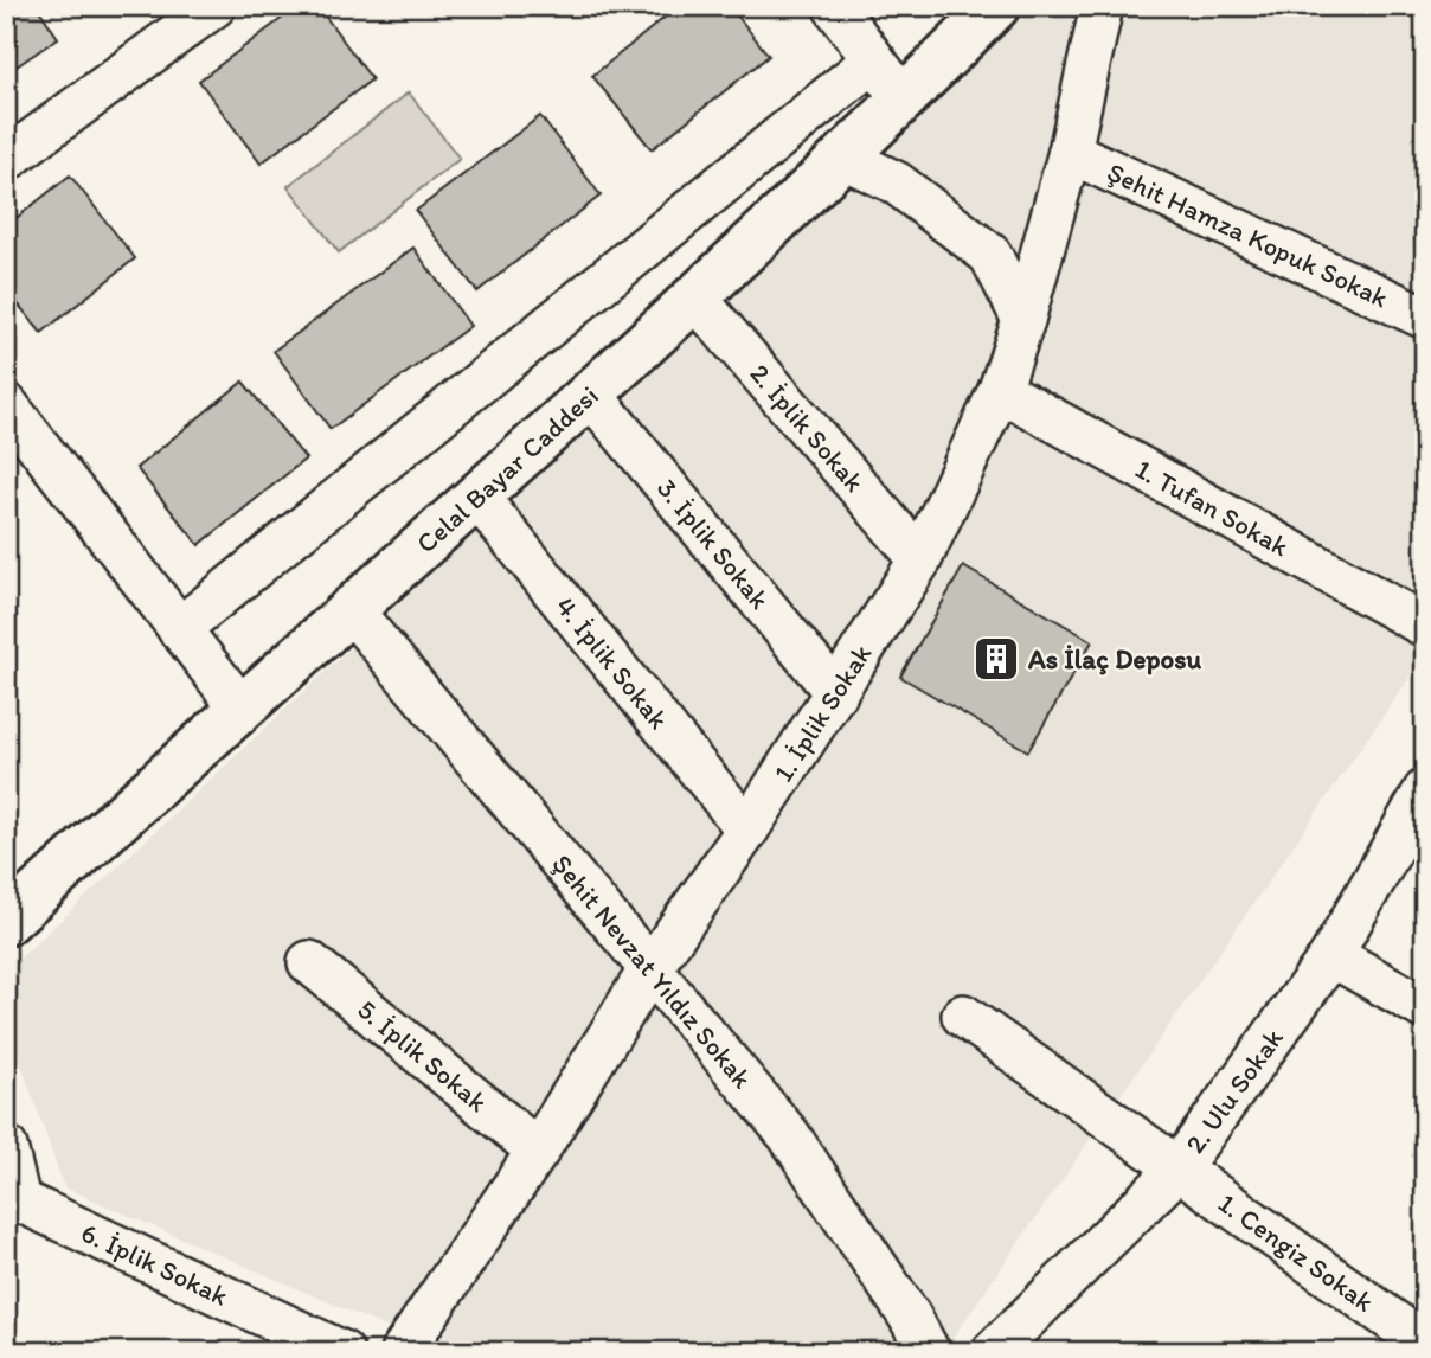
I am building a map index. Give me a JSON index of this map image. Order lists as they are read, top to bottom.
{
  "streets": {
    "main road": ["Celal Bayar Caddesi"],
    "street": [
      "Şehit Hamza Kopuk Sokak",
      "2. İplik Sokak",
      "1. Tufan Sokak",
      "3. İplik Sokak",
      "4. İplik Sokak",
      "1. İplik Sokak",
      "Şehit Nevzat Yıldız Sokak",
      "5. İplik Sokak",
      "2. Ulu Sokak",
      "1. Cengiz Sokak",
      "6. İplik Sokak"
    ]
  },
  "crossings": [
    ["Şehit Hamza Kopuk Sokak", "1. İplik Sokak"],
    ["2. İplik Sokak", "Celal Bayar Caddesi"],
    ["2. İplik Sokak", "1. İplik Sokak"],
    ["Celal Bayar Caddesi", "3. İplik Sokak"],
    ["Celal Bayar Caddesi", "4. İplik Sokak"],
    ["Celal Bayar Caddesi", "Şehit Nevzat Yıldız Sokak"],
    ["1. Tufan Sokak", "1. İplik Sokak"],
    ["3. İplik Sokak", "1. İplik Sokak"],
    ["4. İplik Sokak", "1. İplik Sokak"],
    ["1. İplik Sokak", "Şehit Nevzat Yıldız Sokak"],
    ["1. İplik Sokak", "5. İplik Sokak"],
    ["2. Ulu Sokak", "1. Cengiz Sokak"]
  ],
  "places": {
    "building": ["As İlaç Deposu"]
  }
}
